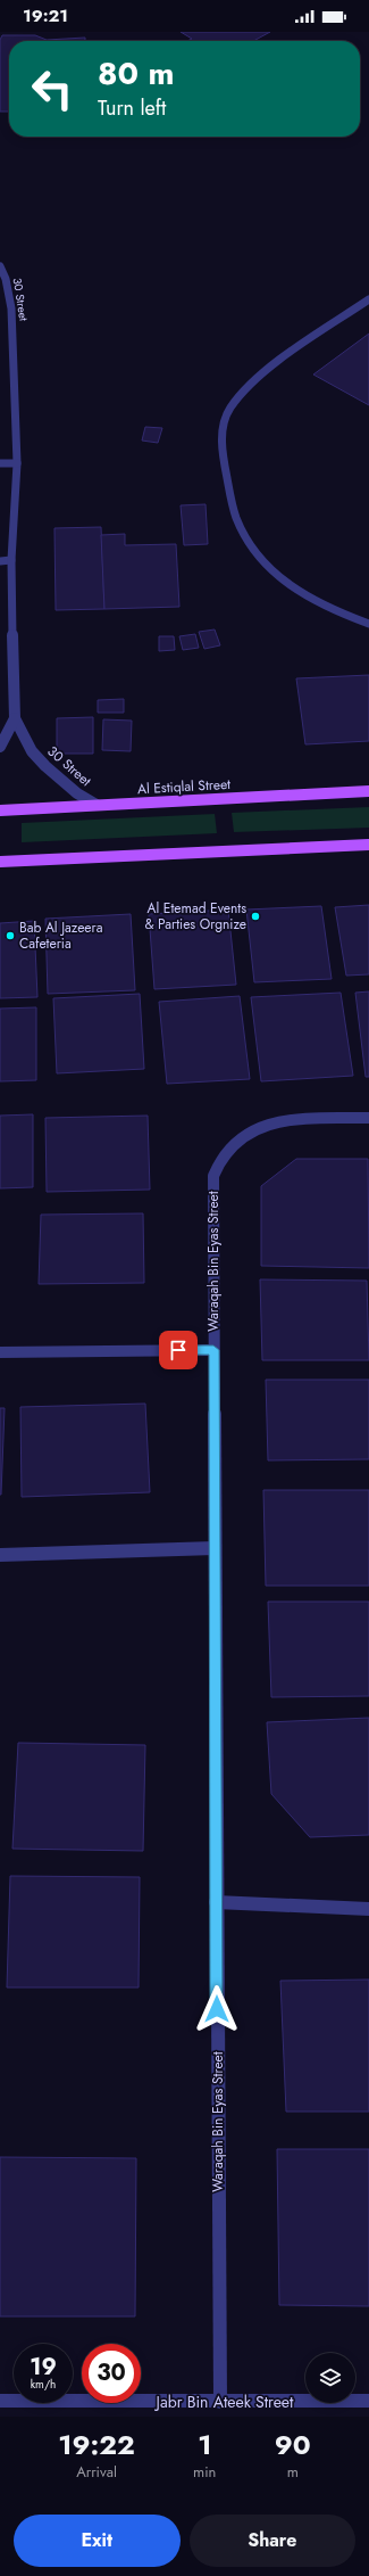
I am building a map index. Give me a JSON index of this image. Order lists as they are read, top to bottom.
{
  "streets": {
    "main road": ["Al Estiqlal Street"],
    "street": ["30 Street", "Waraqah Bin Eyas Street", "Jabr Bin Ateek Street"]
  },
  "crossings": [
    ["30 Street", "Al Estiqlal Street"],
    ["Waraqah Bin Eyas Street", "Jabr Bin Ateek Street"]
  ],
  "places": ["Al Etemad Events & Parties Orgnize", "Bab Al Jazeera Cafeteria"],
  "page": {
    "status": "19:21",
    "turn": ["80 m", "Turn left"],
    "speed": "19 km/h",
    "limit": "30",
    "eta": [
      "19:22",
      "Arrival",
      "1",
      "min",
      "90",
      "m"
    ],
    "buttons": ["Exit", "Share"]
  }
}
